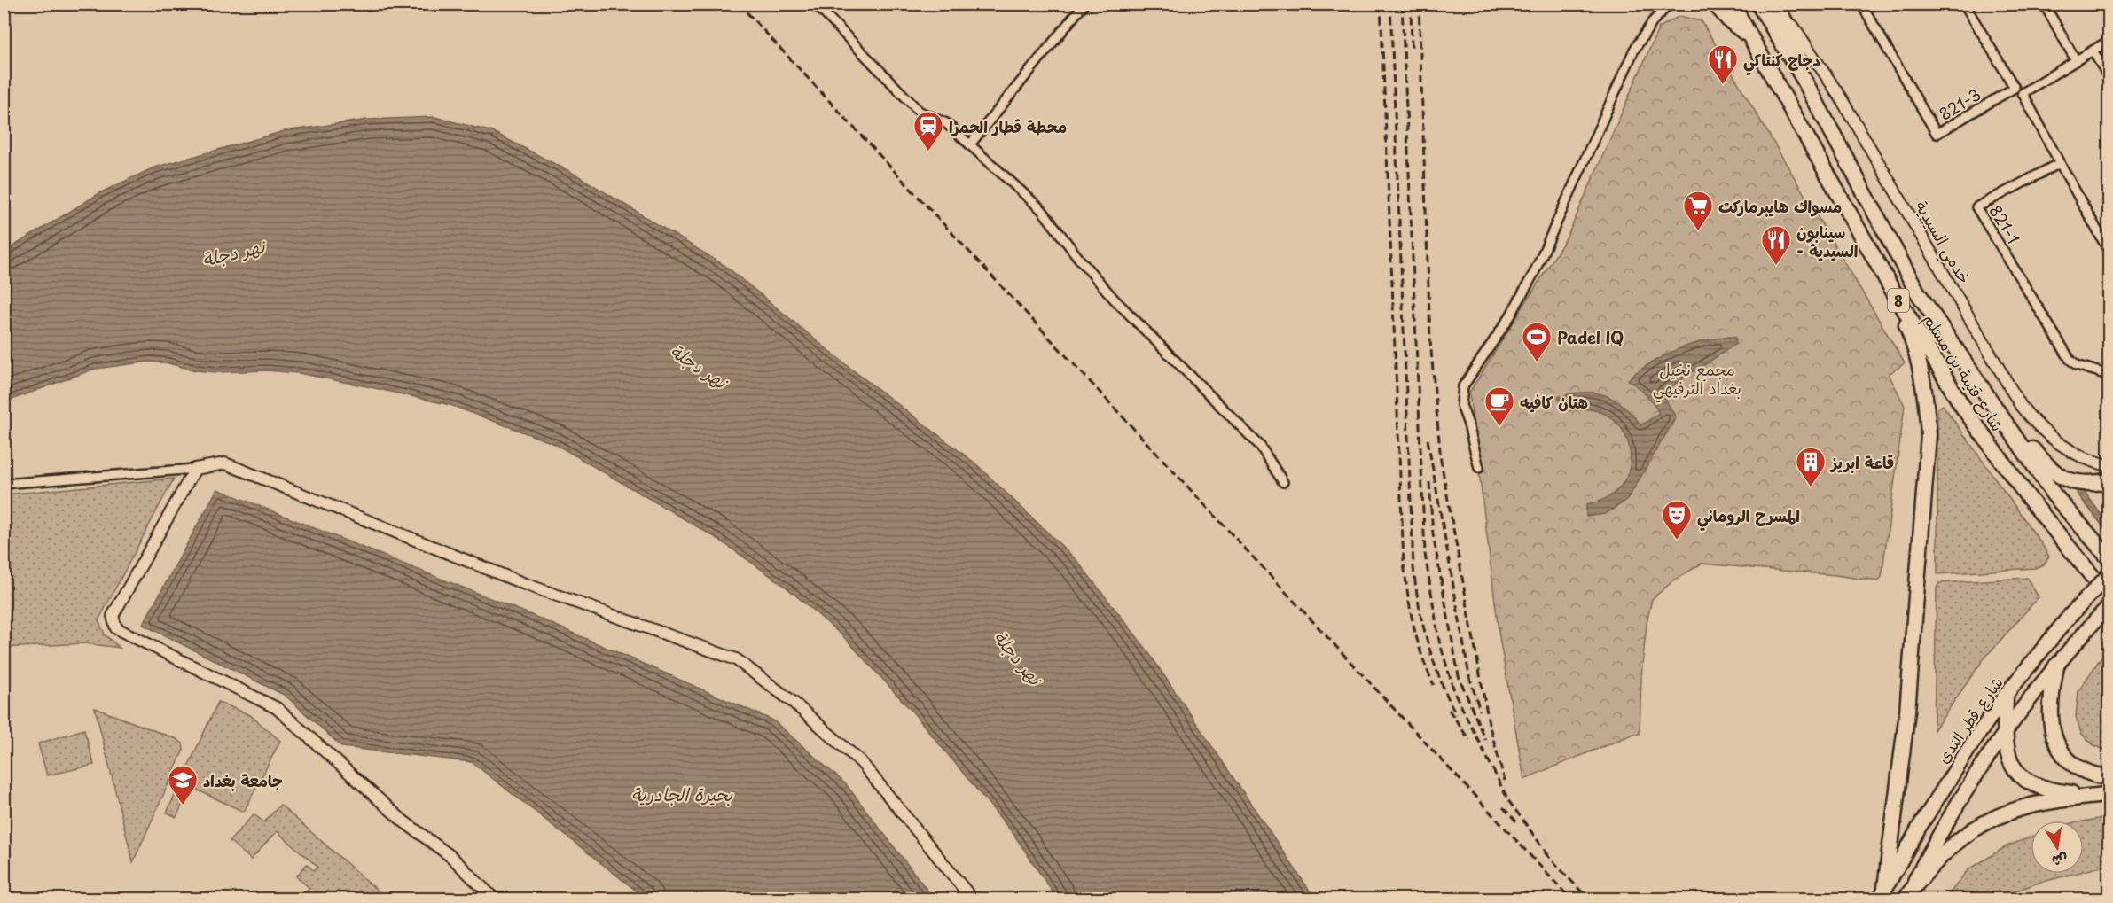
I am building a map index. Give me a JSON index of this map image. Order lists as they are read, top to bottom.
{
  "streets": {
    "highway": ["8", "شارع قتيبة بن مسلم"],
    "main road": ["شارع قطر الندى"],
    "street": ["821-3", "821-1", "خدمي السيدية"]
  },
  "water": ["نهر دجلة", "بحيرة الجادرية"],
  "parks": ["مجمع نخيل بغداد الترفيهي"],
  "places": {
    "restaurant": ["دجاج كنتاكي", "سينابون - السيدية"],
    "station": ["محطة قطار الحمرا"],
    "supermarket": ["مسواك هايبرماركت"],
    "sports": ["Padel IQ"],
    "cafe": ["هتان كافيه"],
    "building": ["قاعة ابريز"],
    "theatre": ["المسرح الروماني"],
    "school or university": ["جامعة بغداد"]
  },
  "north": "bottom"
}
